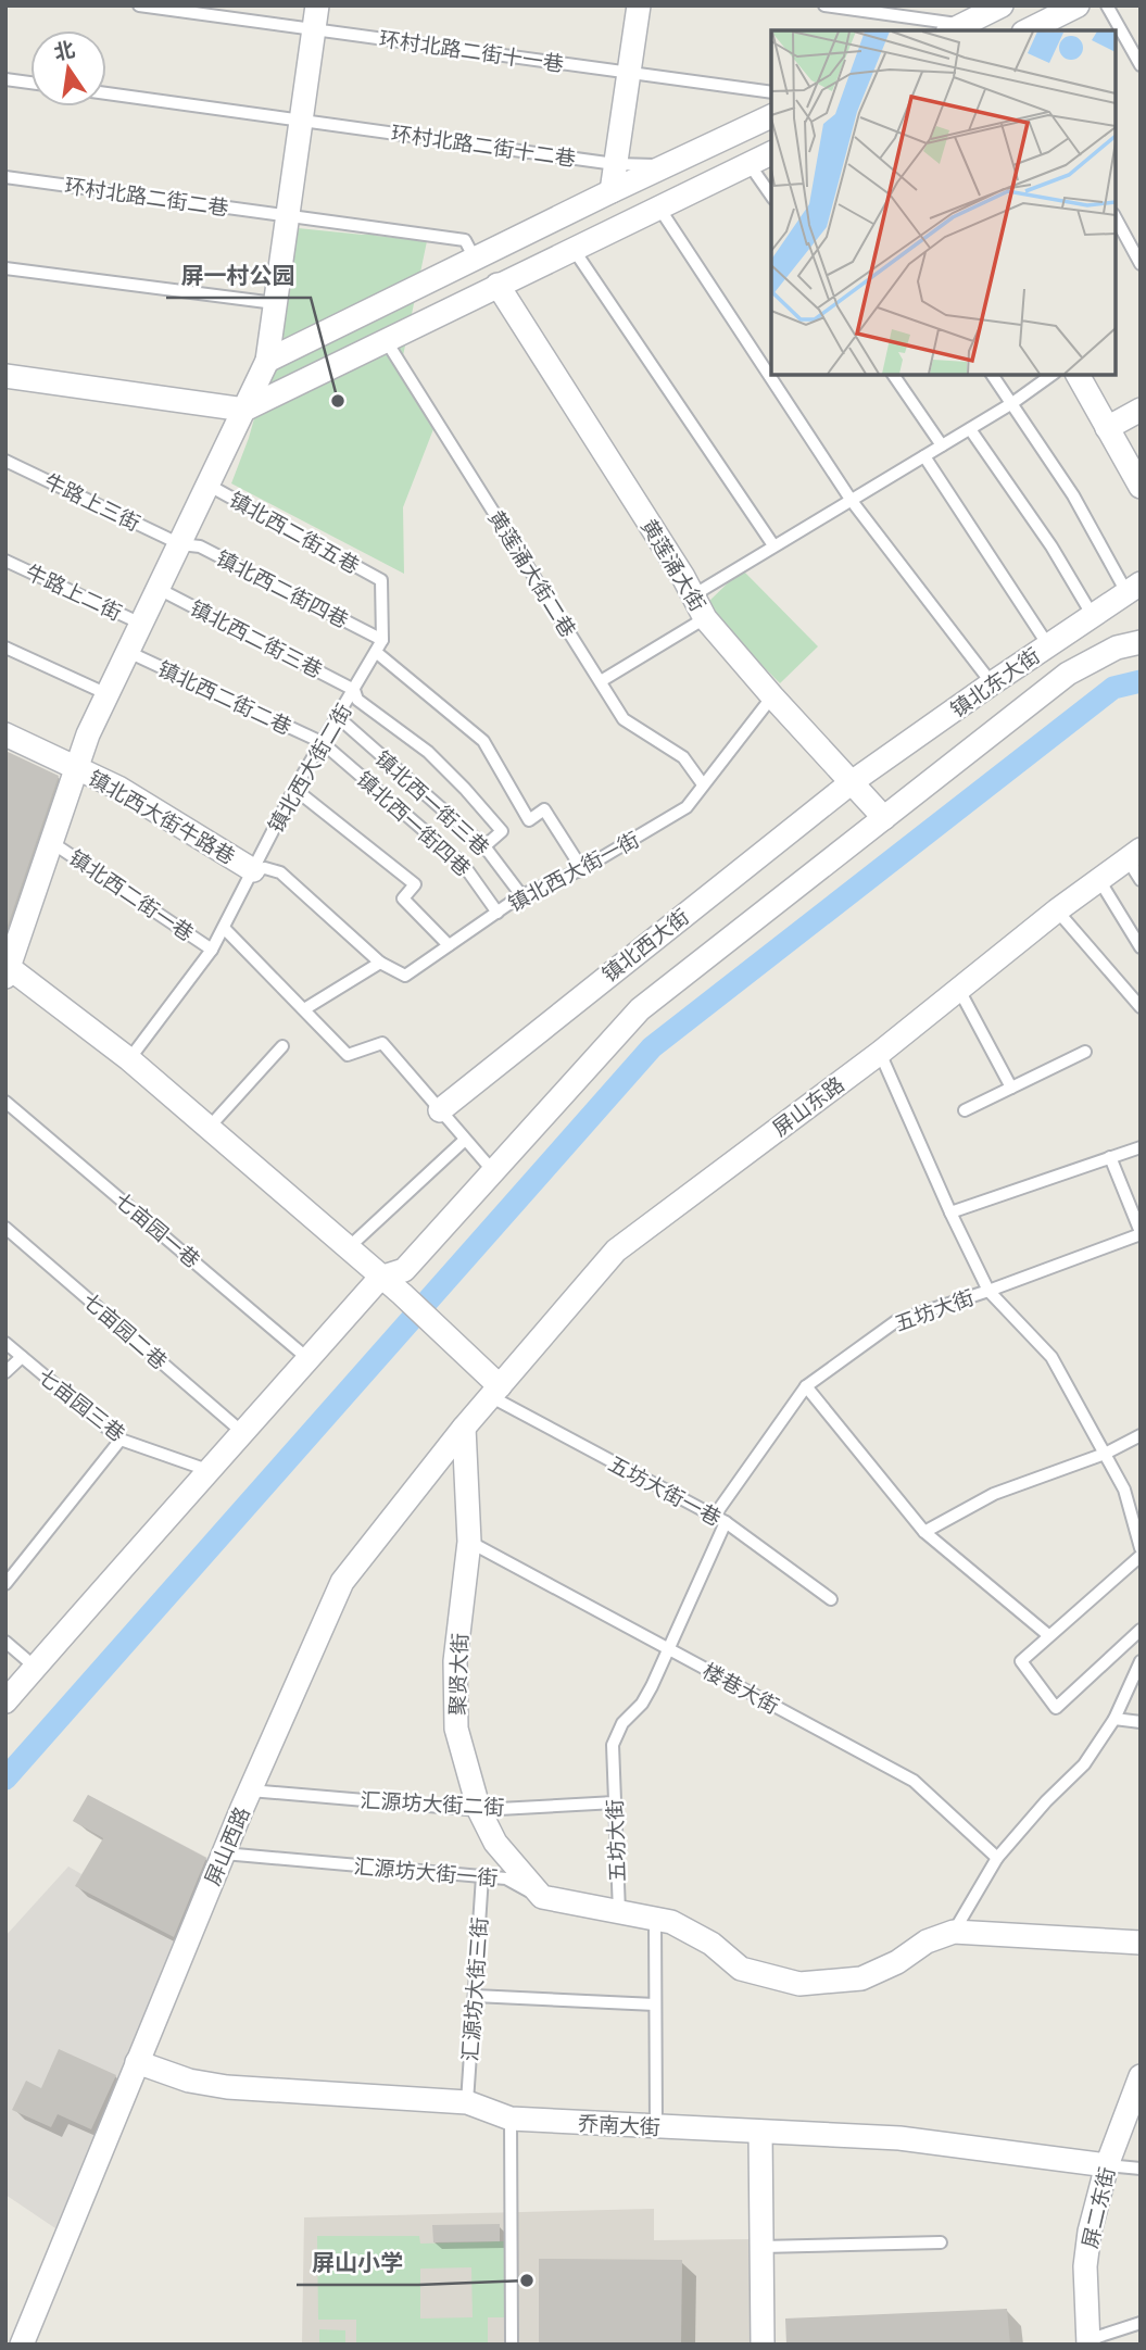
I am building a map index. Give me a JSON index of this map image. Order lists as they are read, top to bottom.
{
  "streets": {
    "street": [
      "黄莲涌大街",
      "镇北东大街",
      "镇北西大街牛路巷",
      "镇北西大街",
      "屏山东路",
      "聚贤大街",
      "屏山西路",
      "汇源坊大街一街",
      "乔南大街",
      "屏二东街"
    ],
    "lane": [
      "环村北路二街十一巷",
      "环村北路二街十二巷",
      "环村北路二街二巷",
      "牛路上三街",
      "镇北西二街五巷",
      "黄莲涌大街二巷",
      "镇北西二街四巷",
      "牛路上二街",
      "镇北西二街三巷",
      "镇北西二街二巷",
      "镇北西大街二街",
      "镇北西一街三巷",
      "镇北西一街四巷",
      "镇北西大街一街",
      "镇北西二街一巷",
      "七亩园一巷",
      "五坊大街",
      "七亩园二巷",
      "七亩园三巷",
      "五坊大街一巷",
      "楼巷大街",
      "汇源坊大街二街",
      "汇源坊大街三街"
    ]
  },
  "crossings": [
    ["牛路上三街", "镇北西二街四巷"],
    ["镇北西二街五巷", "镇北西大街二街"],
    ["黄莲涌大街", "镇北东大街"],
    ["黄莲涌大街", "镇北西大街一街"],
    ["黄莲涌大街", "镇北西大街"],
    ["黄莲涌大街二巷", "镇北西大街一街"],
    ["镇北西二街四巷", "镇北西大街二街"],
    ["镇北西二街三巷", "镇北西大街二街"],
    ["镇北西二街三巷", "镇北西一街三巷"],
    ["镇北东大街", "镇北西大街"],
    ["镇北西二街二巷", "镇北西大街二街"],
    ["镇北西二街二巷", "镇北西一街四巷"],
    ["镇北西大街二街", "镇北西一街三巷"],
    ["镇北西大街二街", "镇北西大街牛路巷"],
    ["镇北西大街二街", "镇北西一街四巷"],
    ["镇北西大街二街", "镇北西二街一巷"],
    ["镇北西一街三巷", "镇北西大街一街"],
    ["镇北西大街牛路巷", "镇北西大街一街"],
    ["镇北西一街四巷", "镇北西大街一街"],
    ["屏山东路", "五坊大街一巷"],
    ["屏山东路", "屏山西路"],
    ["五坊大街", "五坊大街一巷"],
    ["五坊大街", "楼巷大街"],
    ["五坊大街", "汇源坊大街二街"],
    ["五坊大街", "汇源坊大街一街"],
    ["五坊大街一巷", "屏山西路"],
    ["聚贤大街", "楼巷大街"],
    ["聚贤大街", "汇源坊大街二街"],
    ["聚贤大街", "屏山西路"],
    ["聚贤大街", "汇源坊大街一街"],
    ["汇源坊大街二街", "屏山西路"],
    ["屏山西路", "汇源坊大街一街"],
    ["屏山西路", "乔南大街"],
    ["汇源坊大街一街", "汇源坊大街三街"],
    ["汇源坊大街三街", "乔南大街"],
    ["乔南大街", "屏二东街"]
  ],
  "places": ["屏一村公园", "屏山小学"],
  "north": "top"
}
